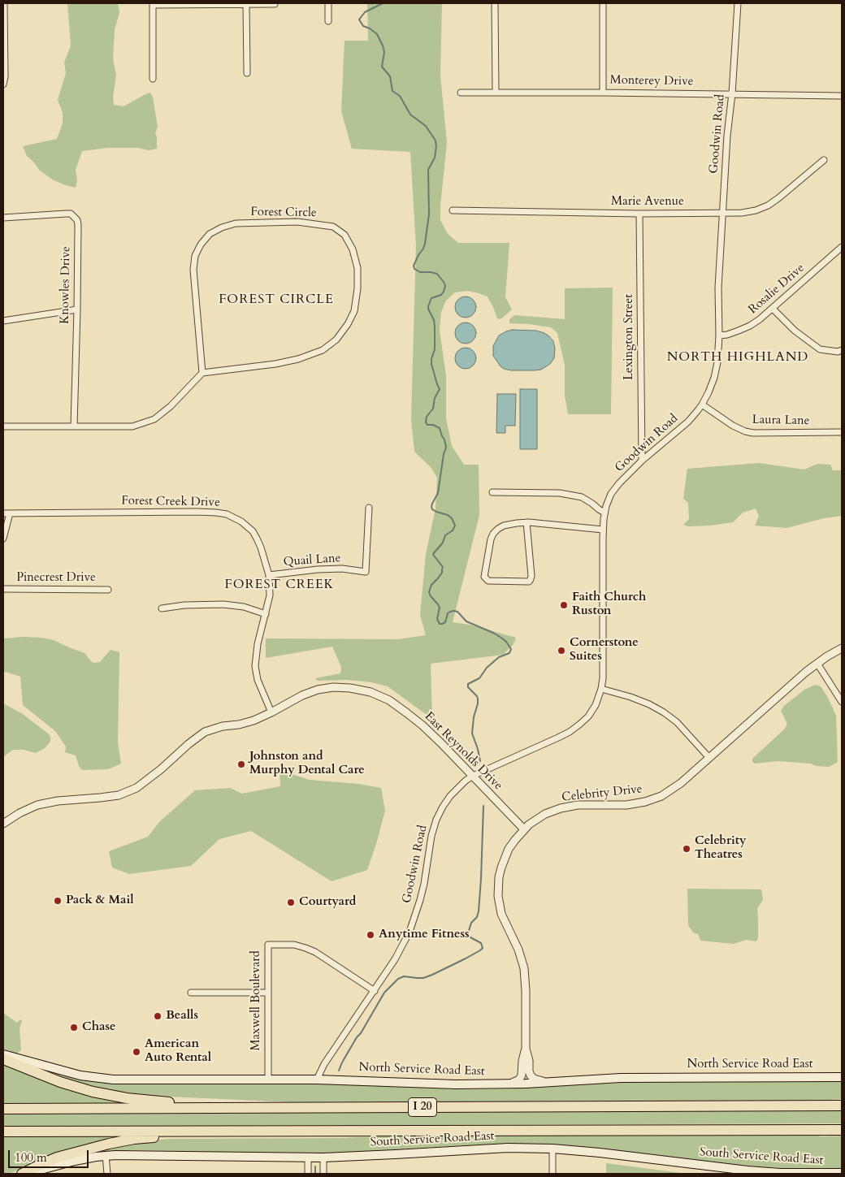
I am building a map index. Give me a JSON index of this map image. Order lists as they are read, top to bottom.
{
  "streets": {
    "highway": ["I 20"],
    "main road": ["North Service Road East", "South Service Road East"],
    "street": [
      "Monterey Drive",
      "Goodwin Road",
      "Marie Avenue",
      "Forest Circle",
      "Knowles Drive",
      "Rosalie Drive",
      "Lexington Street",
      "Laura Lane",
      "Forest Creek Drive",
      "Quail Lane",
      "Pinecrest Drive",
      "East Reynolds Drive",
      "Celebrity Drive",
      "Maxwell Boulevard"
    ]
  },
  "crossings": [
    ["Monterey Drive", "Goodwin Road"],
    ["Goodwin Road", "Marie Avenue"],
    ["Goodwin Road", "Rosalie Drive"],
    ["Goodwin Road", "Lexington Street"],
    ["Goodwin Road", "Laura Lane"],
    ["Goodwin Road", "East Reynolds Drive"],
    ["Goodwin Road", "Maxwell Boulevard"],
    ["Goodwin Road", "North Service Road East"],
    ["Marie Avenue", "Lexington Street"],
    ["Forest Creek Drive", "Quail Lane"],
    ["Forest Creek Drive", "East Reynolds Drive"],
    ["East Reynolds Drive", "Celebrity Drive"],
    ["Maxwell Boulevard", "North Service Road East"]
  ],
  "districts": ["FOREST CIRCLE", "NORTH HIGHLAND", "FOREST CREEK"],
  "places": [
    "Faith Church Ruston",
    "Cornerstone Suites",
    "Johnston and Murphy Dental Care",
    "Celebrity Theatres",
    "Pack & Mail",
    "Courtyard",
    "Anytime Fitness",
    "Bealls",
    "Chase",
    "American Auto Rental"
  ],
  "scale_bar": "100 m"
}
